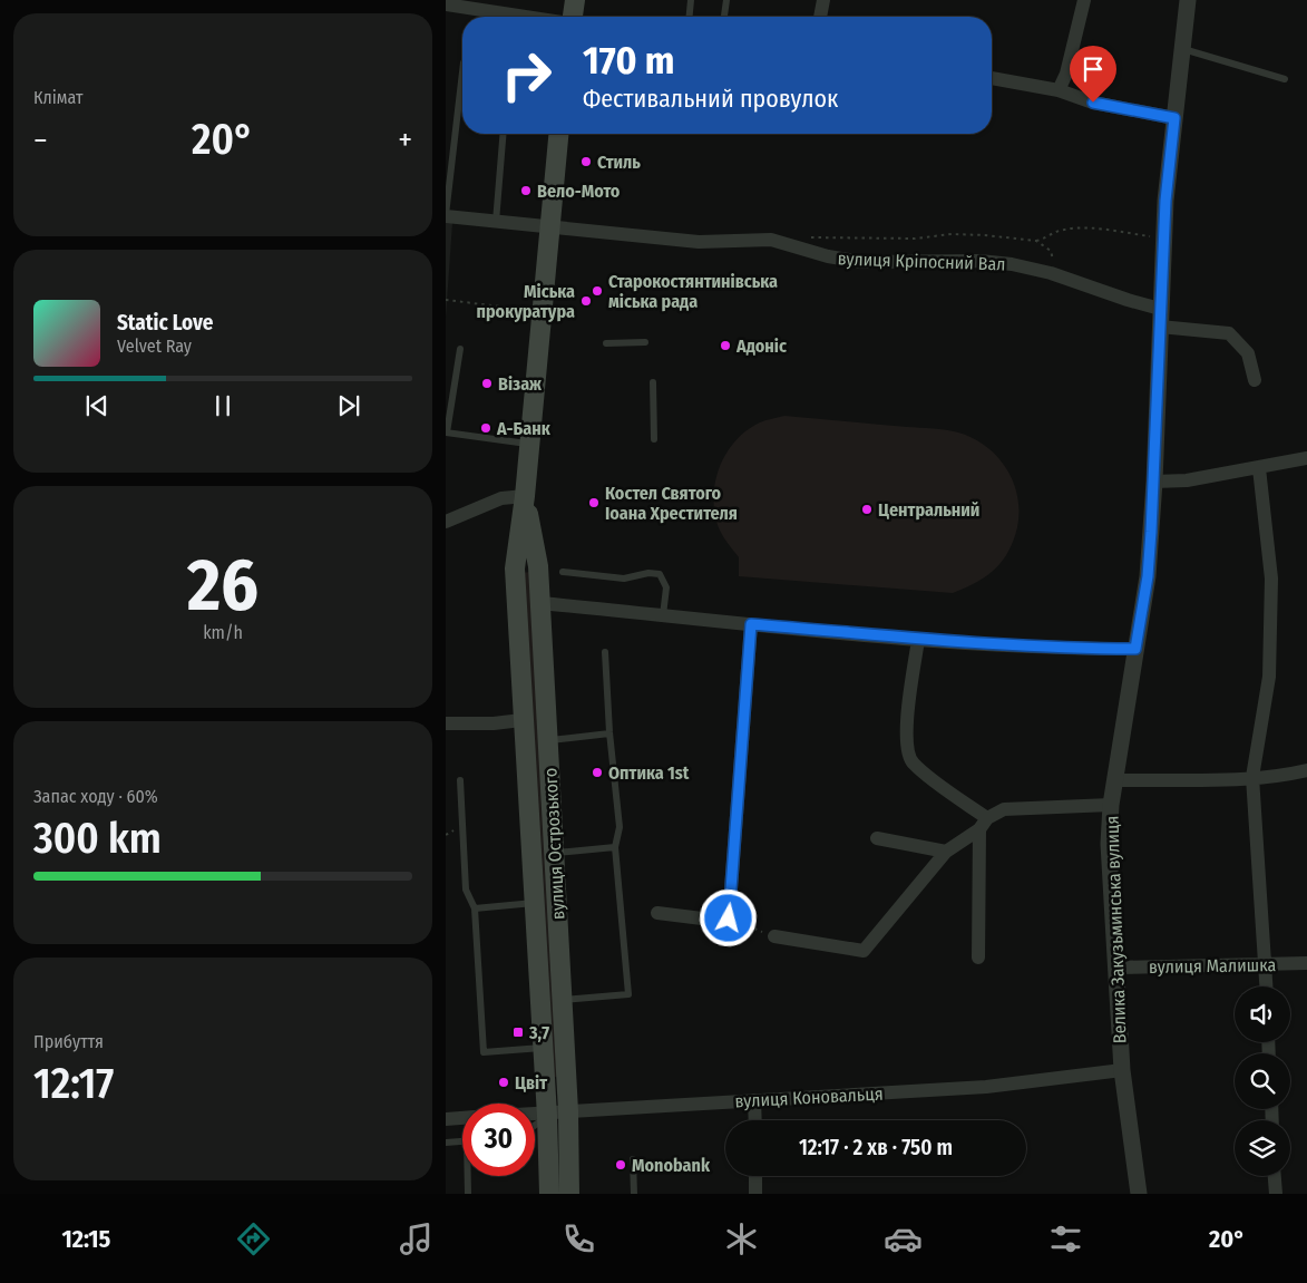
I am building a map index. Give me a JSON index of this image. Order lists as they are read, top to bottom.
{
  "streets": {
    "main road": ["вулиця Острозького"],
    "street": [
      "вулиця Кріпосний Вал",
      "Велика Закузьминська вулиця",
      "вулиця Малишка",
      "вулиця Коновальця"
    ]
  },
  "crossings": [
    ["вулиця Кріпосний Вал", "вулиця Острозького"],
    ["вулиця Кріпосний Вал", "Велика Закузьминська вулиця"],
    ["вулиця Острозького", "вулиця Коновальця"],
    ["Велика Закузьминська вулиця", "вулиця Малишка"],
    ["Велика Закузьминська вулиця", "вулиця Коновальця"]
  ],
  "places": {
    "other": [
      "Стиль",
      "Вело-Мото",
      "Старокостянтинівська міська рада",
      "Міська прокуратура",
      "Адоніс",
      "Візаж",
      "А-Банк",
      "Костел Святого Іоана Хрестителя",
      "Центральний",
      "Оптика 1st",
      "Цвіт",
      "Monobank"
    ],
    "transit": ["3,7"]
  },
  "page": {
    "tile": [
      "Клімат",
      ["26", "km/h"],
      ["Запас ходу · 60%", "300 km"],
      ["Прибуття", "12:17"]
    ],
    "turn": ["170 m", "Фестивальний провулок"],
    "heat": ["−", "20°", "+"],
    "song": ["Static Love", "Velvet Ray"],
    "limit": "30",
    "trip": "12:17 · 2 хв · 750 m",
    "tabs": ["12:15", "20°"]
  }
}
